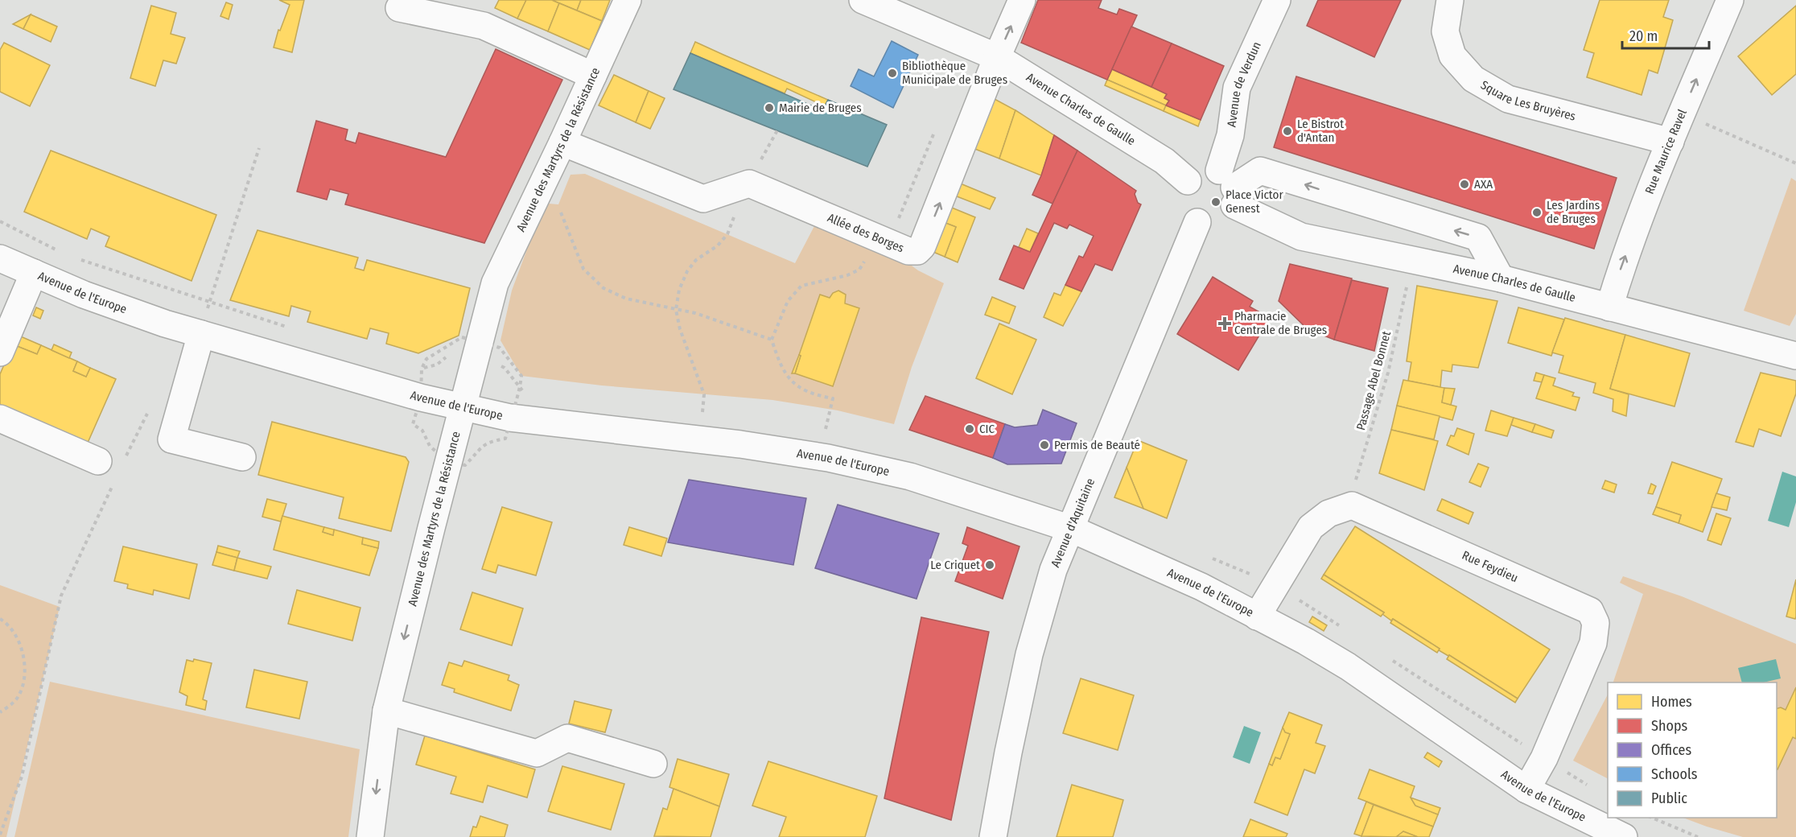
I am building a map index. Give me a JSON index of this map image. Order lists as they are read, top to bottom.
{
  "streets": {
    "street": [
      "Avenue de Verdun",
      "Square Les Bruyères",
      "Avenue Charles de Gaulle",
      "Avenue des Martyrs de la Résistance",
      "Rue Maurice Ravel",
      "Allée des Borges",
      "Avenue de l'Europe",
      "Avenue d'Aquitaine",
      "Rue Feydieu"
    ],
    "path": ["Passage Abel Bonnet"]
  },
  "crossings": [
    ["Avenue de Verdun", "Avenue Charles de Gaulle"],
    ["Avenue de Verdun", "Avenue d'Aquitaine"],
    ["Square Les Bruyères", "Rue Maurice Ravel"],
    ["Avenue Charles de Gaulle", "Rue Maurice Ravel"],
    ["Avenue Charles de Gaulle", "Allée des Borges"],
    ["Avenue Charles de Gaulle", "Passage Abel Bonnet"],
    ["Avenue Charles de Gaulle", "Avenue d'Aquitaine"],
    ["Avenue des Martyrs de la Résistance", "Avenue de l'Europe"],
    ["Avenue de l'Europe", "Avenue d'Aquitaine"],
    ["Avenue de l'Europe", "Rue Feydieu"],
    ["Passage Abel Bonnet", "Rue Feydieu"]
  ],
  "one_way": ["Avenue des Martyrs de la Résistance", "Rue Maurice Ravel", "Allée des Borges"],
  "places": {
    "other": [
      "Bibliothèque Municipale de Bruges",
      "Mairie de Bruges",
      "Le Bistrot d'Antan",
      "AXA",
      "Place Victor Genest",
      "Les Jardins de Bruges",
      "CIC",
      "Permis de Beauté",
      "Le Criquet"
    ],
    "health": ["Pharmacie Centrale de Bruges"]
  },
  "legend": [
    "Homes",
    "Shops",
    "Offices",
    "Schools",
    "Public"
  ],
  "scale_bar": "20 m"
}
